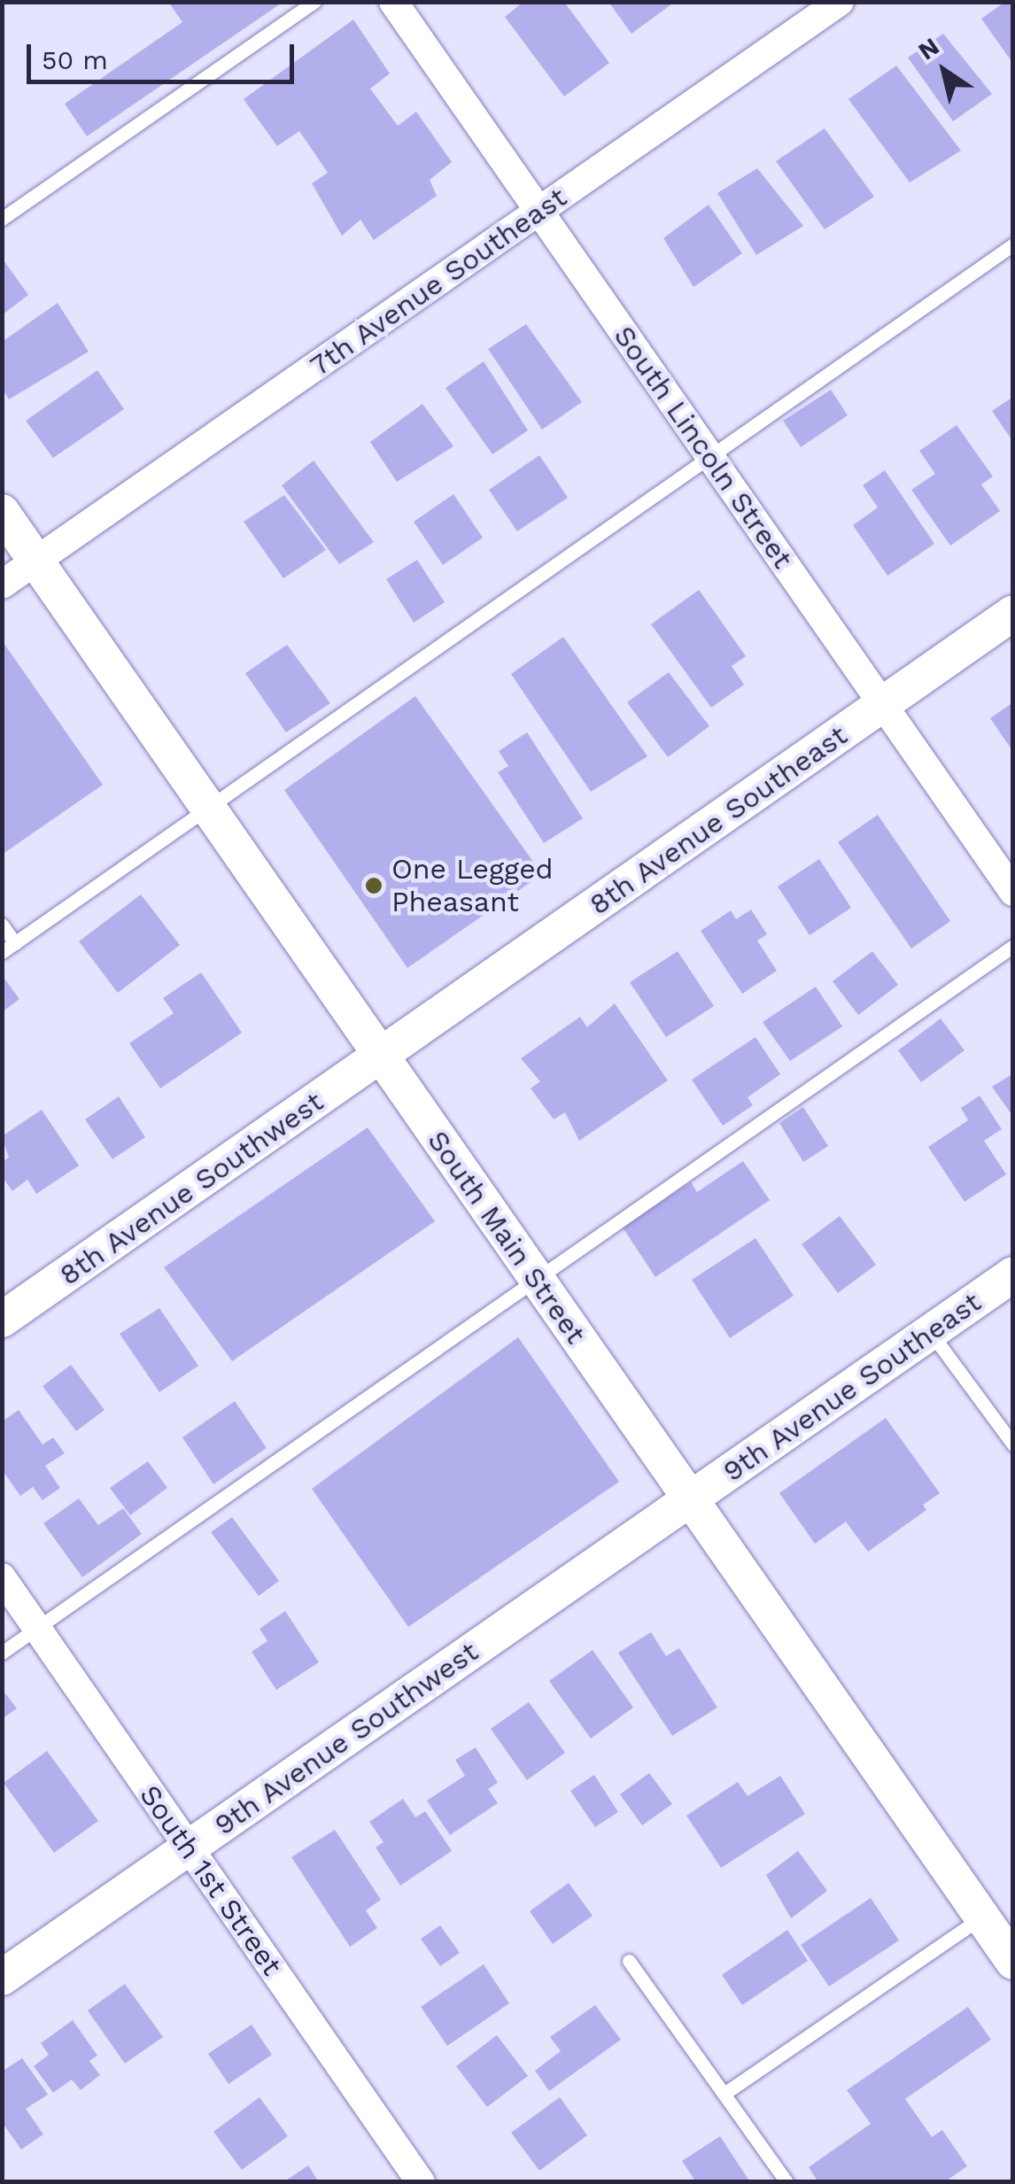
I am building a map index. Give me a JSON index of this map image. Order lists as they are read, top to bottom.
{
  "streets": {
    "street": [
      "7th Avenue Southeast",
      "South Lincoln Street",
      "8th Avenue Southeast",
      "8th Avenue Southwest",
      "South Main Street",
      "9th Avenue Southeast",
      "9th Avenue Southwest",
      "South 1st Street"
    ]
  },
  "crossings": [
    ["7th Avenue Southeast", "South Lincoln Street"],
    ["7th Avenue Southeast", "South Main Street"],
    ["South Lincoln Street", "8th Avenue Southeast"],
    ["8th Avenue Southeast", "8th Avenue Southwest"],
    ["8th Avenue Southeast", "South Main Street"],
    ["8th Avenue Southwest", "South Main Street"],
    ["South Main Street", "9th Avenue Southeast"],
    ["South Main Street", "9th Avenue Southwest"],
    ["9th Avenue Southeast", "9th Avenue Southwest"],
    ["9th Avenue Southwest", "South 1st Street"]
  ],
  "places": ["One Legged Pheasant"],
  "scale_bar": "50 m",
  "north": "top left"
}
